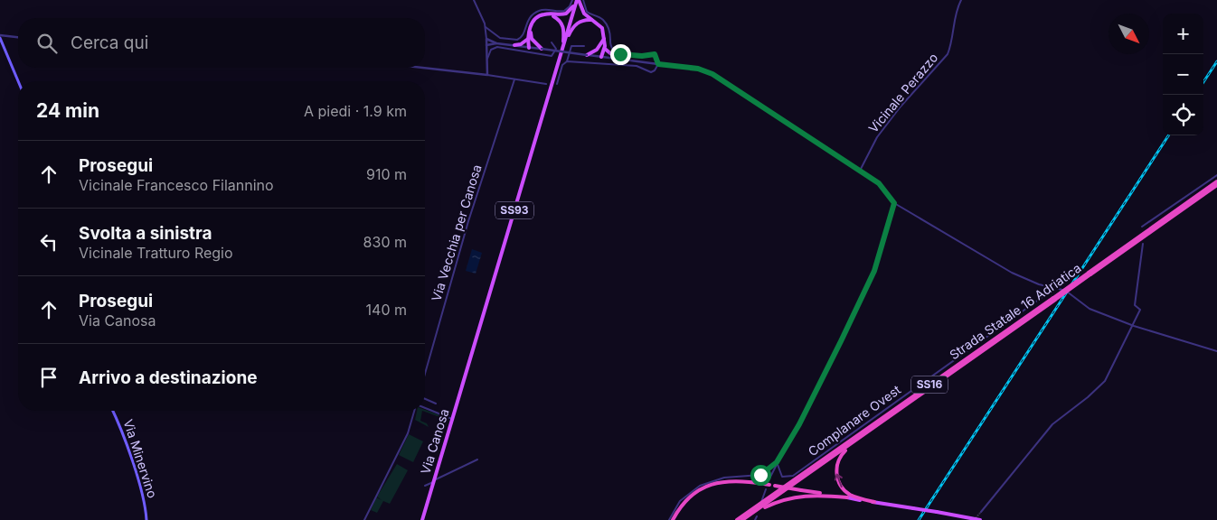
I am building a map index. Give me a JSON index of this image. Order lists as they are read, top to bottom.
{
  "streets": {
    "highway": ["Strada Statale 16 Adriatica", "SS16"],
    "main road": ["SS93", "Via Canosa", "Via Minervino"],
    "street": ["Vicinale Perazzo", "Via Vecchia per Canosa", "Complanare Ovest"]
  },
  "crossings": [
    ["SS93", "Via Canosa"],
    ["Strada Statale 16 Adriatica", "SS16"]
  ],
  "north": "bottom right",
  "page": {
    "map_buttons": ["+", "−"],
    "search": "Cerca qui",
    "heading": ["24 min", "A piedi · 1.9 km"],
    "list": [
      ["Prosegui", "Vicinale Francesco Filannino", "910 m"],
      ["Svolta a sinistra", "Vicinale Tratturo Regio", "830 m"],
      ["Prosegui", "Via Canosa", "140 m"],
      "Arrivo a destinazione"
    ]
  }
}
